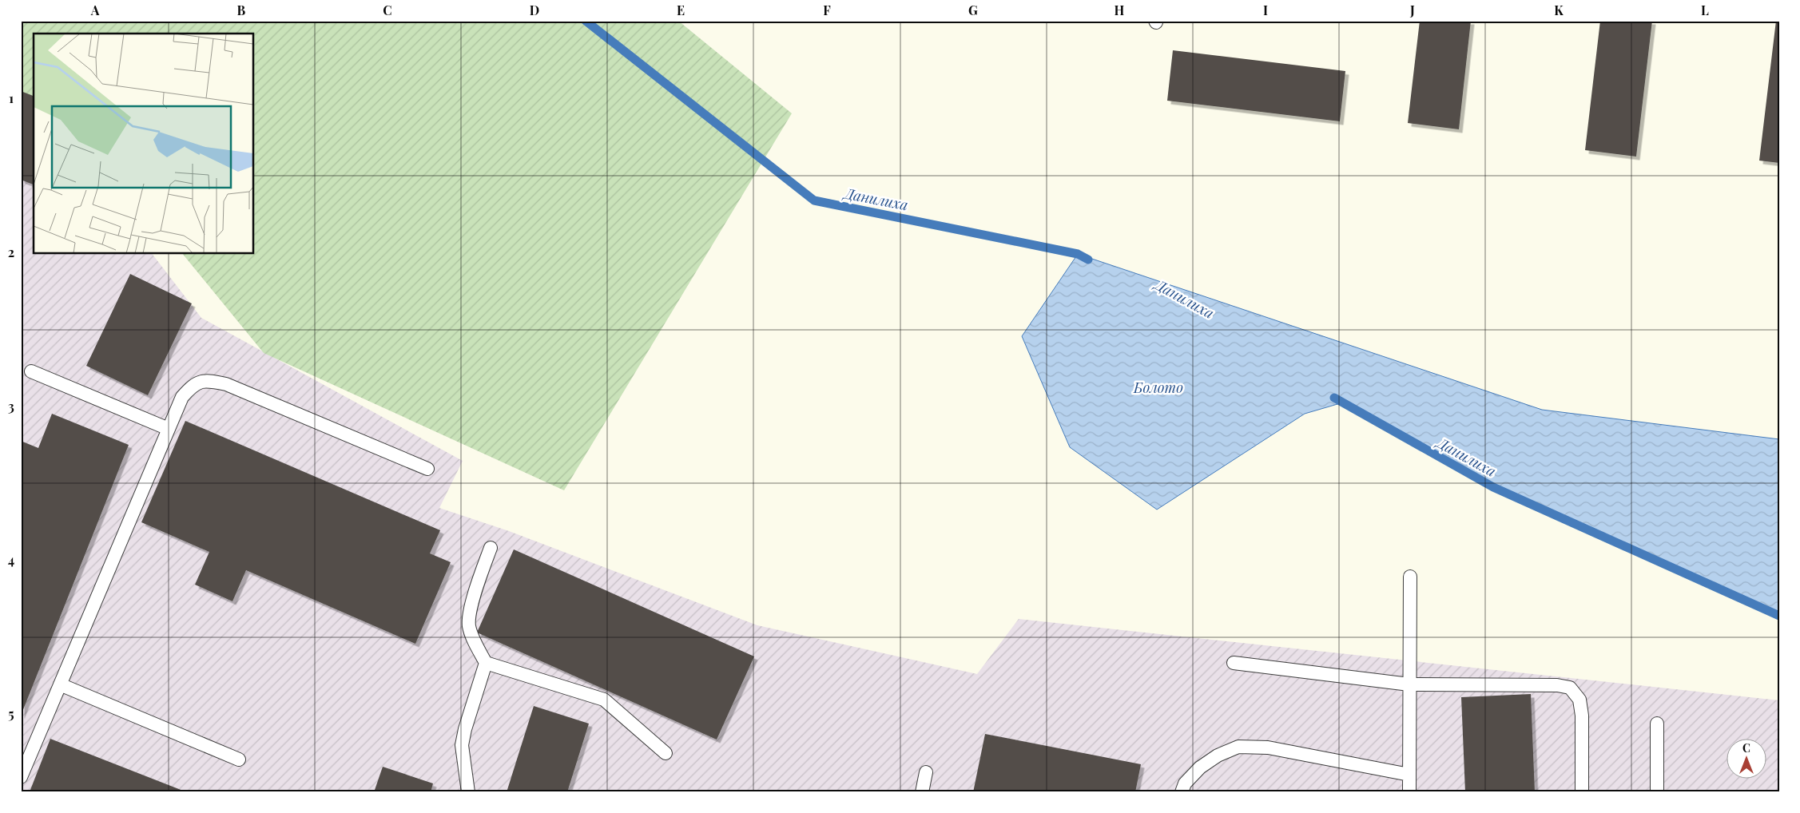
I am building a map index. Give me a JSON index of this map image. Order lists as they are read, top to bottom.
{
  "water": ["Данилиха", "Болото"],
  "north": "top",
  "grid": {
    "columns": [
      "A",
      "B",
      "C",
      "D",
      "E",
      "F",
      "G",
      "H",
      "I",
      "J",
      "K",
      "L"
    ],
    "rows": [
      "1",
      "2",
      "3",
      "4",
      "5"
    ]
  }
}
